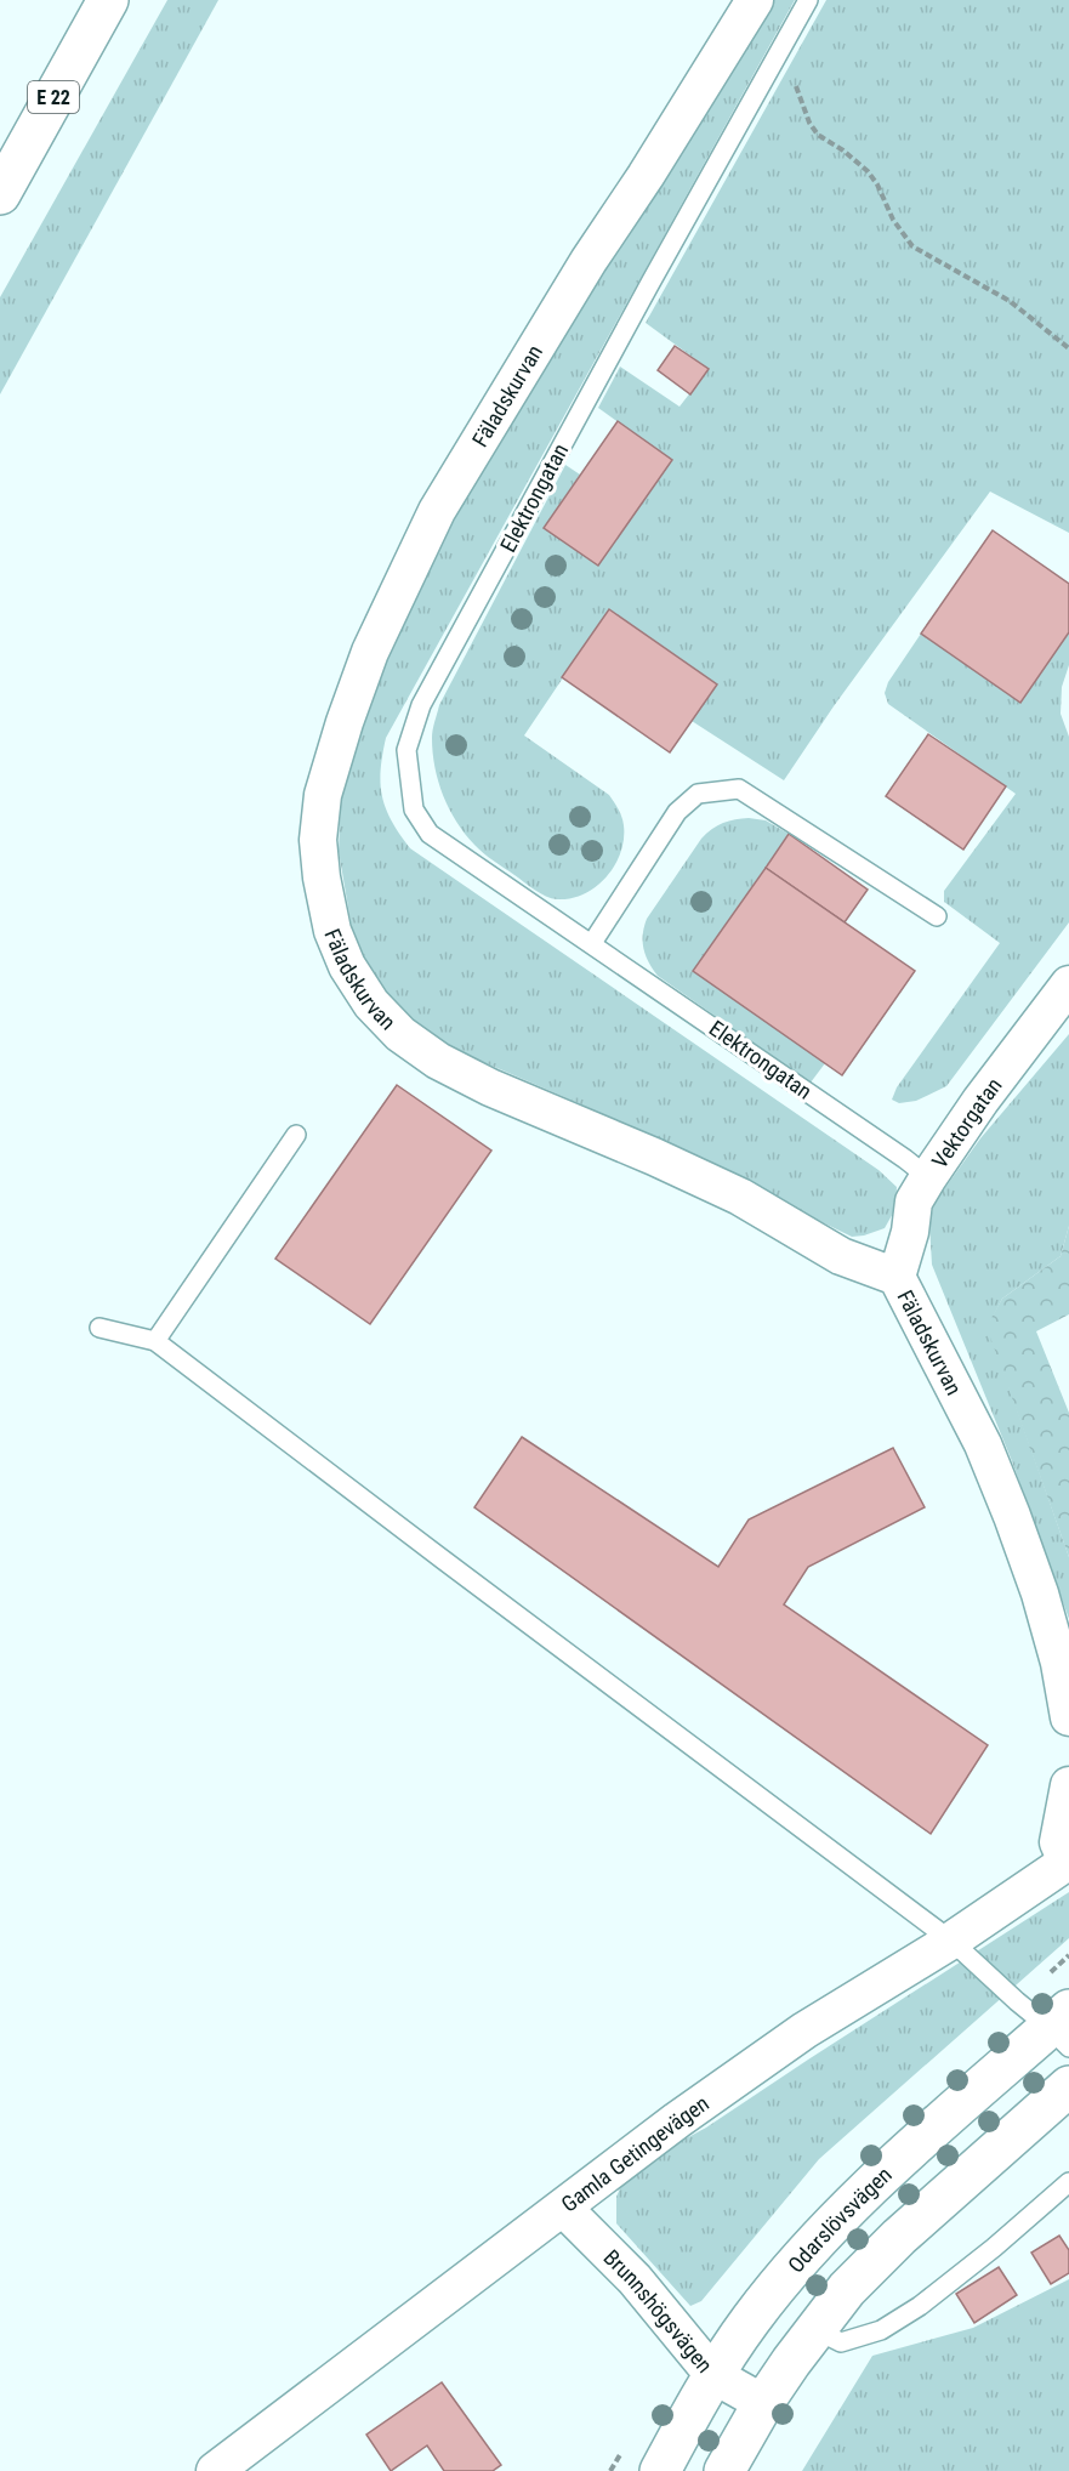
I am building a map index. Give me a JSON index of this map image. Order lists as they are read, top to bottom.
{
  "streets": {
    "main road": ["E 22", "Odarslövsvägen"],
    "street": [
      "Fäladskurvan",
      "Vektorgatan",
      "Gamla Getingevägen",
      "Brunnshögsvägen"
    ],
    "lane": ["Elektrongatan"]
  },
  "crossings": [
    ["Fäladskurvan", "Vektorgatan"],
    ["Elektrongatan", "Vektorgatan"],
    ["Gamla Getingevägen", "Brunnshögsvägen"],
    ["Odarslövsvägen", "Brunnshögsvägen"]
  ]
}
